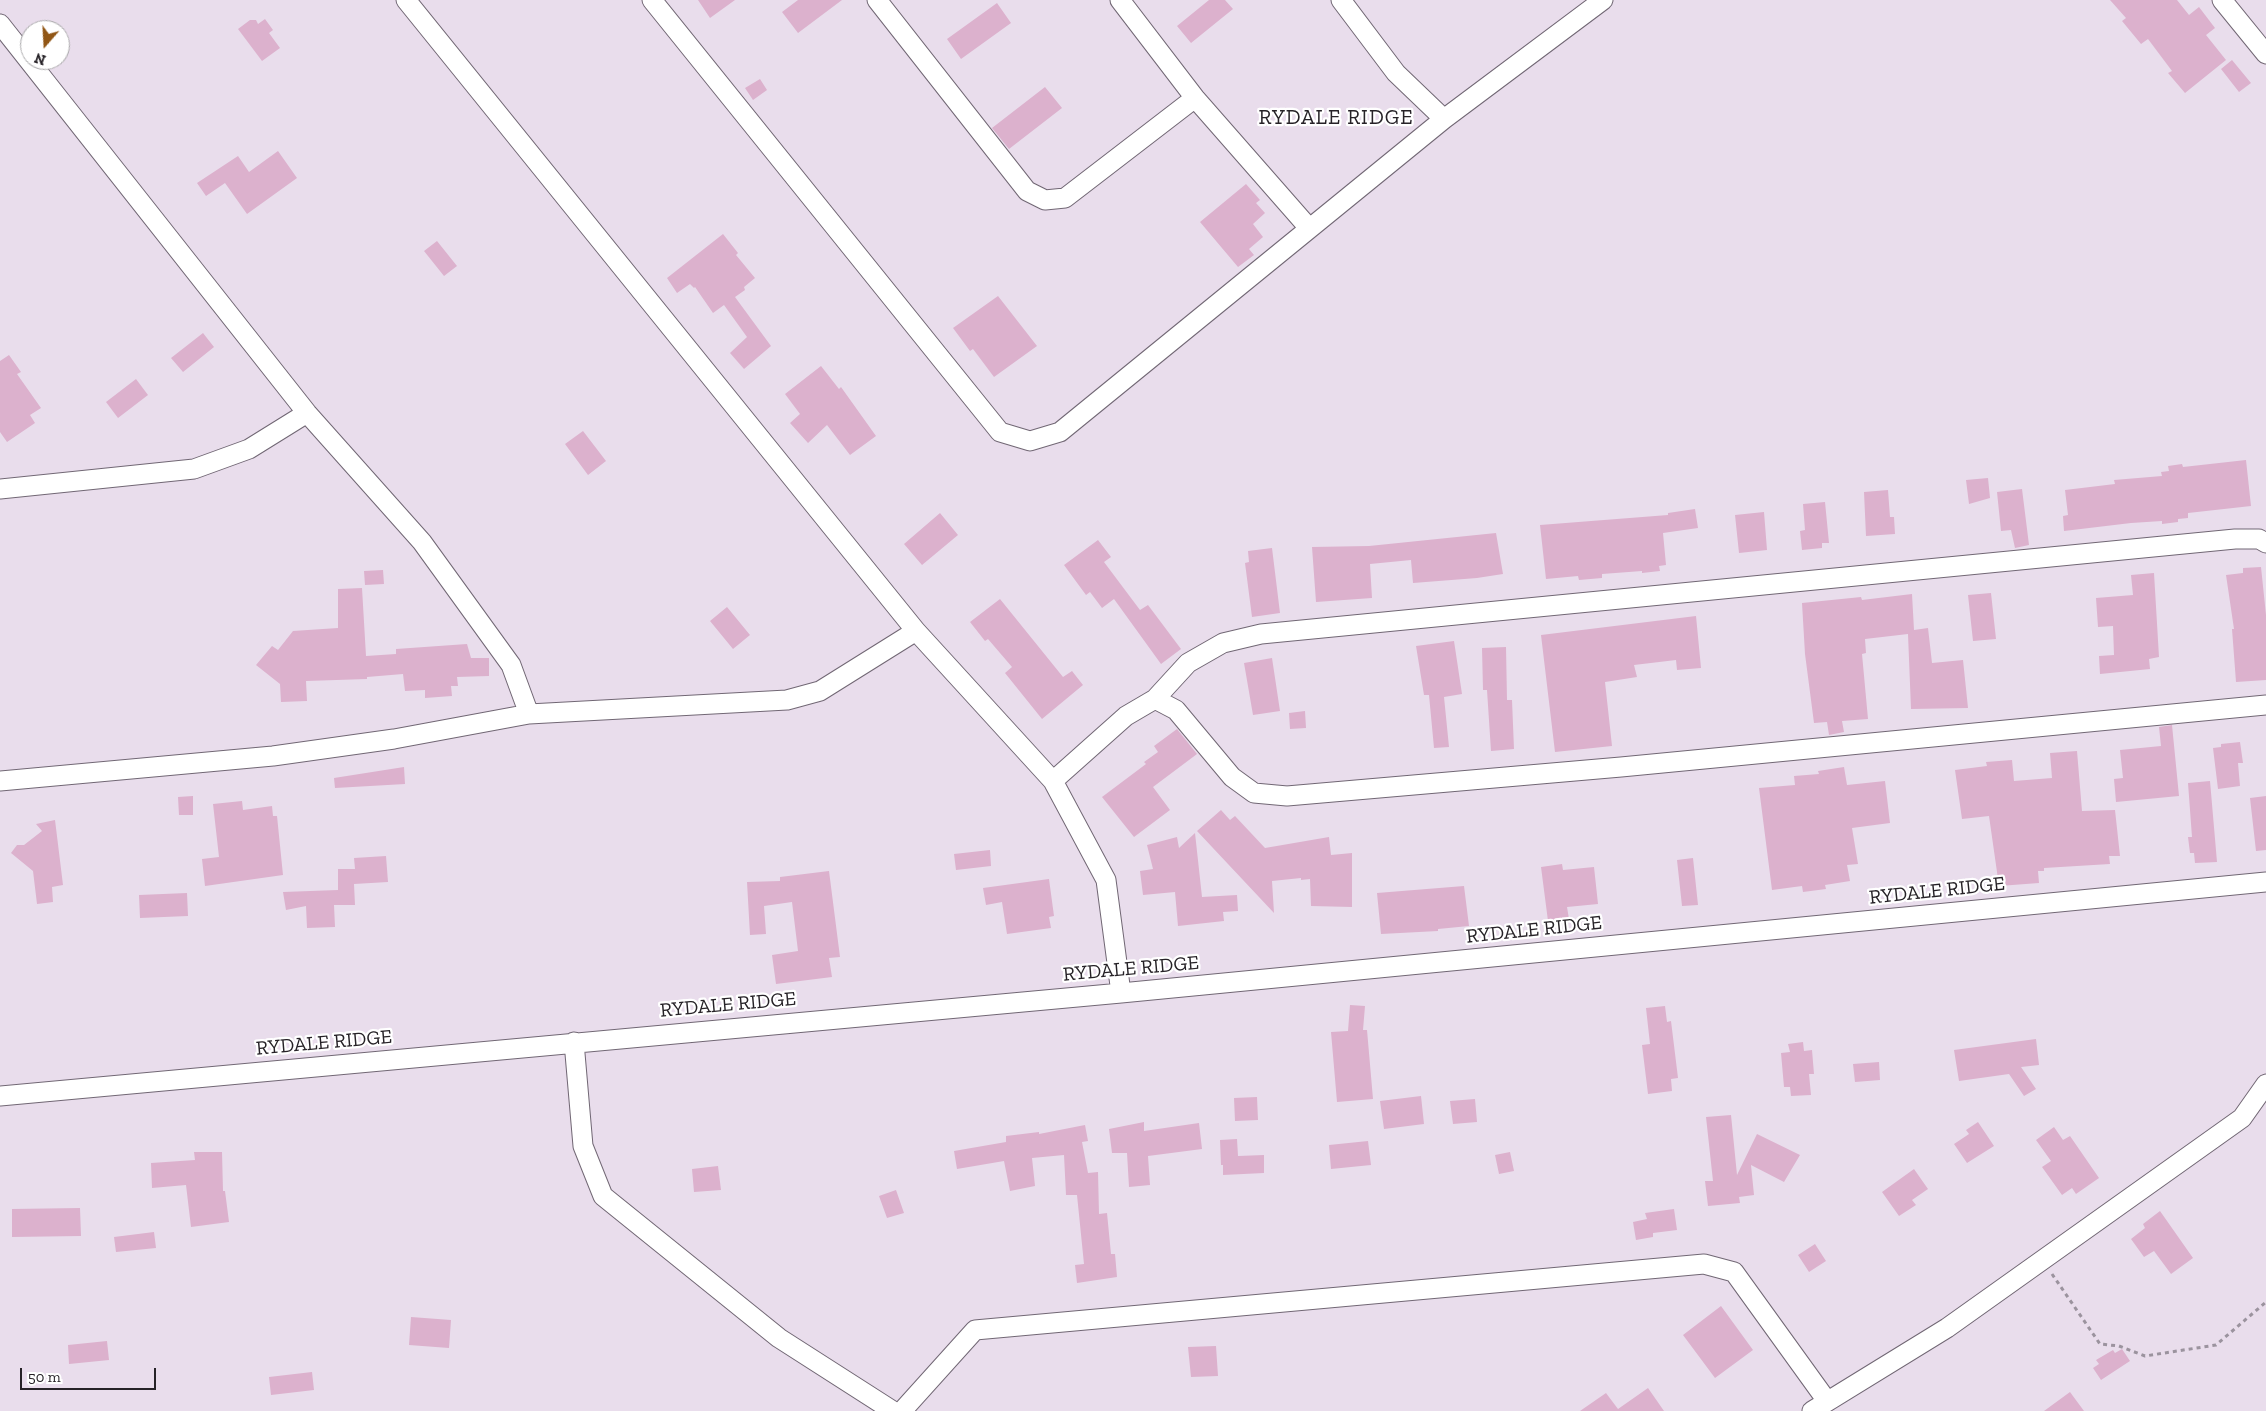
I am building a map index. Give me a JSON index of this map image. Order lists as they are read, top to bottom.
{
  "streets": {
    "street": ["RYDALE RIDGE"]
  },
  "districts": ["RYDALE RIDGE"],
  "scale_bar": "50 m",
  "north": "bottom"
}
